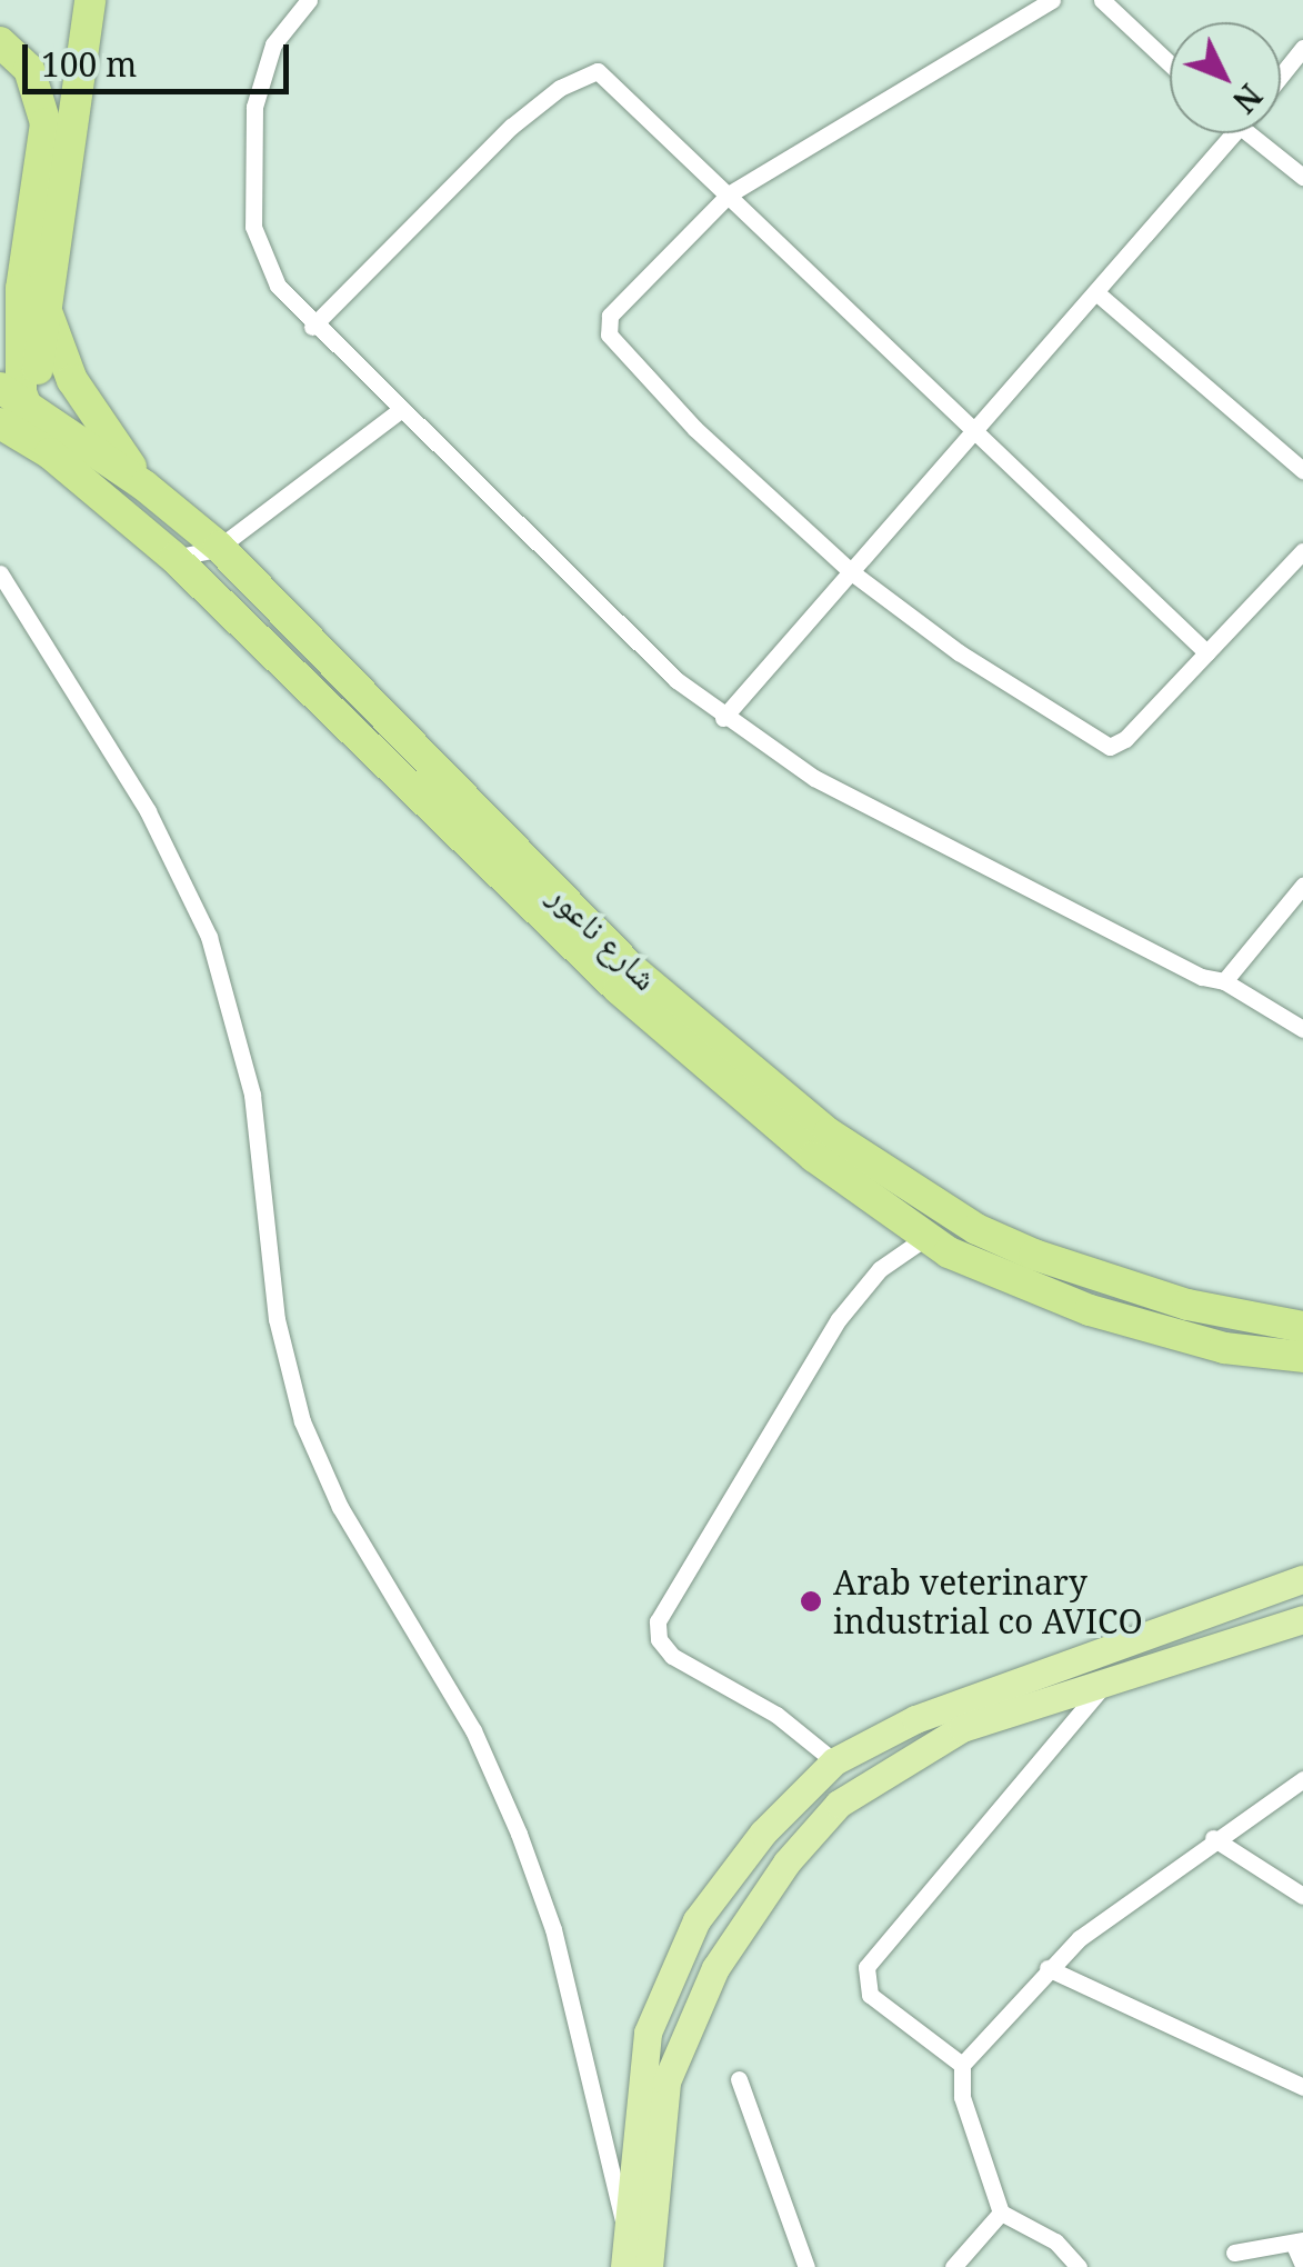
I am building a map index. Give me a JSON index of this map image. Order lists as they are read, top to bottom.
{
  "streets": {
    "highway": ["شارع ناعور"]
  },
  "places": ["Arab veterinary industrial co AVICO"],
  "scale_bar": "100 m",
  "north": "bottom right"
}
